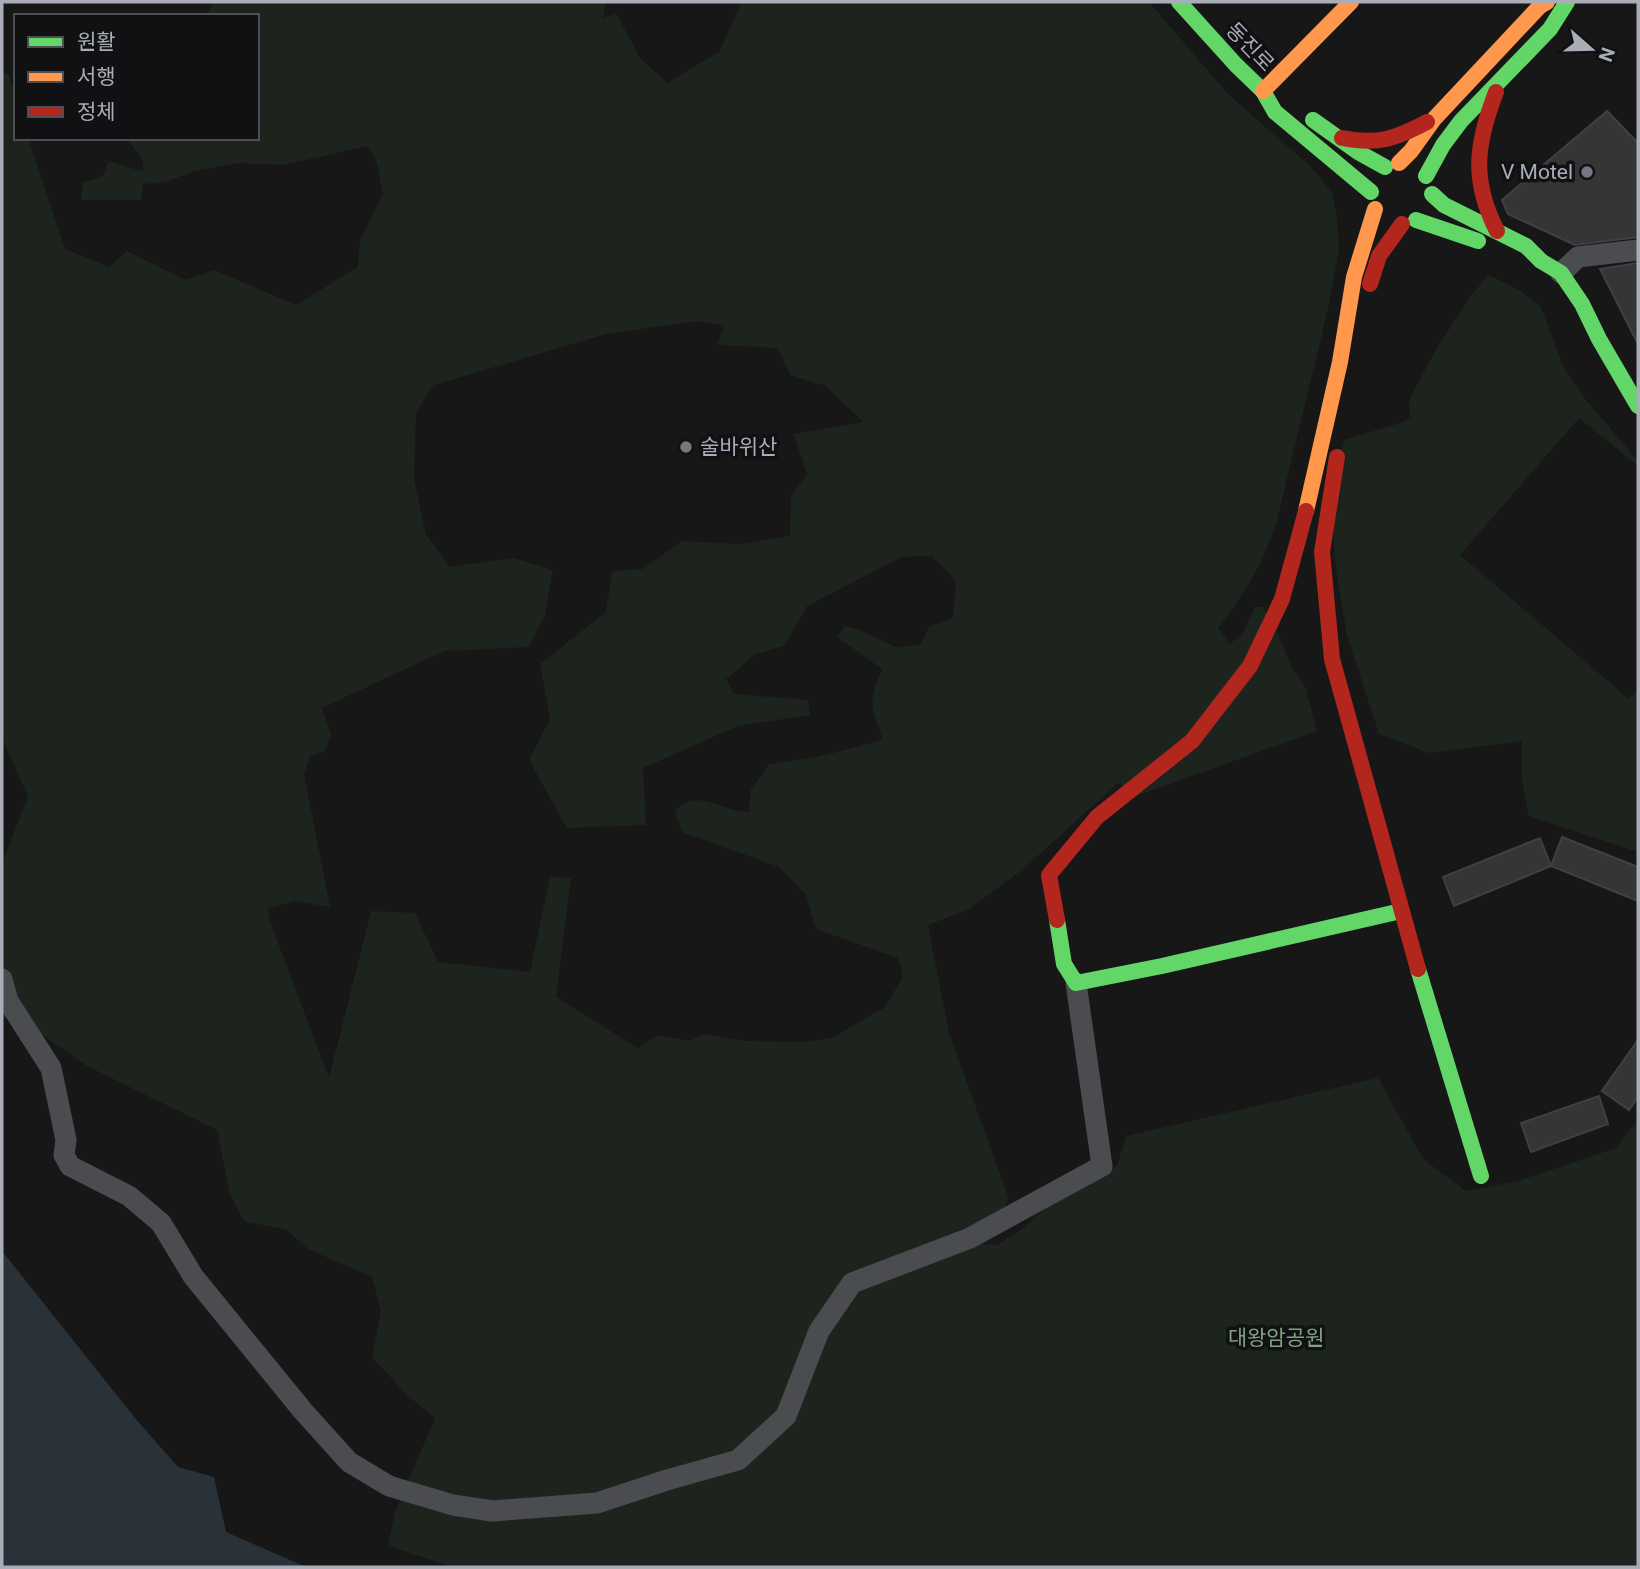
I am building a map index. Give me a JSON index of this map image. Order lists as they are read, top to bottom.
{
  "streets": {
    "street": ["동진로"]
  },
  "parks": ["대왕암공원"],
  "places": ["V Motel", "술바위산"],
  "legend": ["원활", "서행", "정체"],
  "north": "right"
}
